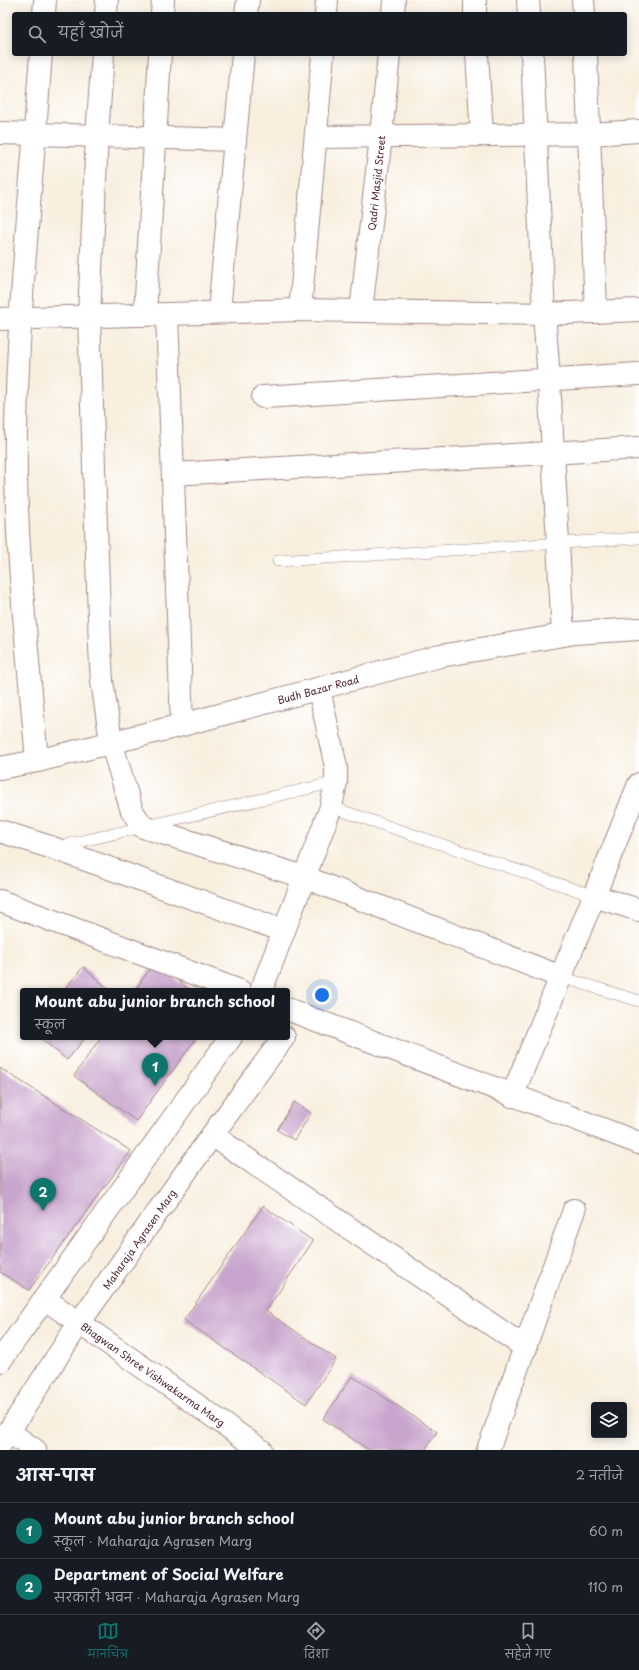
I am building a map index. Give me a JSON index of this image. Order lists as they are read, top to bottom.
{
  "streets": {
    "street": [
      "Qadri Masjid Street",
      "Budh Bazar Road",
      "Maharaja Agrasen Marg",
      "Bhagwan Shree Vishwakarma Marg"
    ]
  },
  "crossings": [
    ["Maharaja Agrasen Marg", "Bhagwan Shree Vishwakarma Marg"]
  ],
  "page": {
    "search": "यहाँ खोजें",
    "popup": ["Mount abu junior branch school", "स्कूल"],
    "pins": ["1", "2"],
    "heading": ["आस-पास", "2 नतीजे"],
    "list": [
      {
        "mark": "1",
        "name": "Mount abu junior branch school",
        "note": "स्कूल · Maharaja Agrasen Marg",
        "value": "60 m"
      },
      {
        "mark": "2",
        "name": "Department of Social Welfare",
        "note": "सरकारी भवन · Maharaja Agrasen Marg",
        "value": "110 m"
      }
    ],
    "nav": ["मानचित्र", "दिशा", "सहेजे गए"]
  }
}
